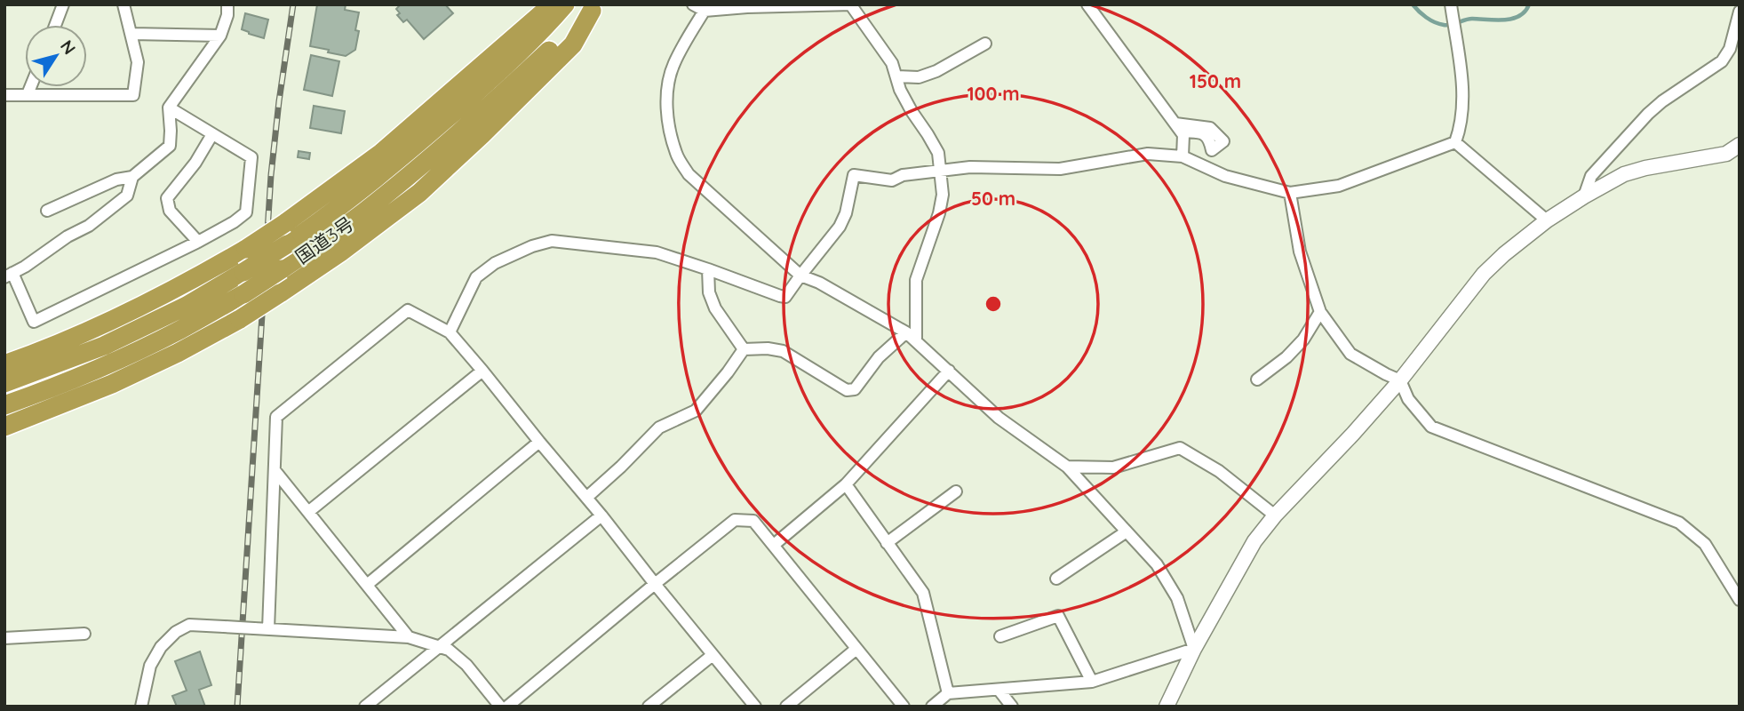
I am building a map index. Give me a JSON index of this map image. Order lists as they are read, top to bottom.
{
  "streets": {
    "highway": ["国道3号"]
  },
  "north": "top right",
  "rings": ["150 m", "100 m", "50 m"]
}
